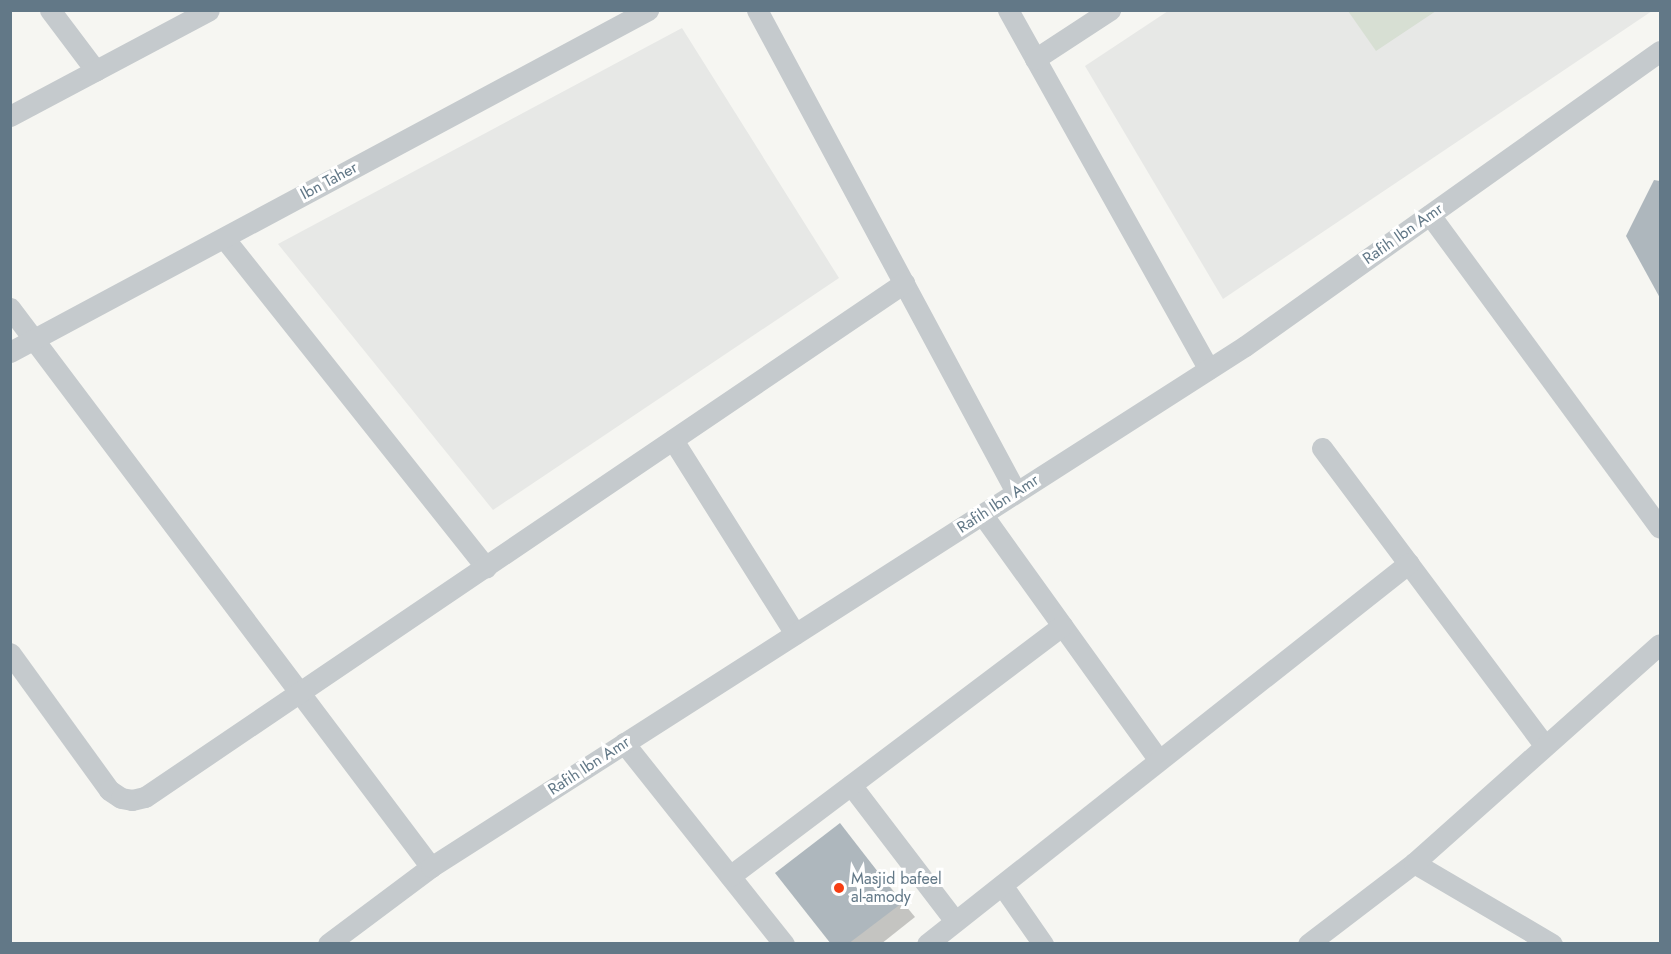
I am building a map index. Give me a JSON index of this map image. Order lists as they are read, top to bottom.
{
  "streets": {
    "street": ["Ibn Taher", "Rafih Ibn Amr"]
  },
  "places": ["Masjid bafeel al-amody"]
}
